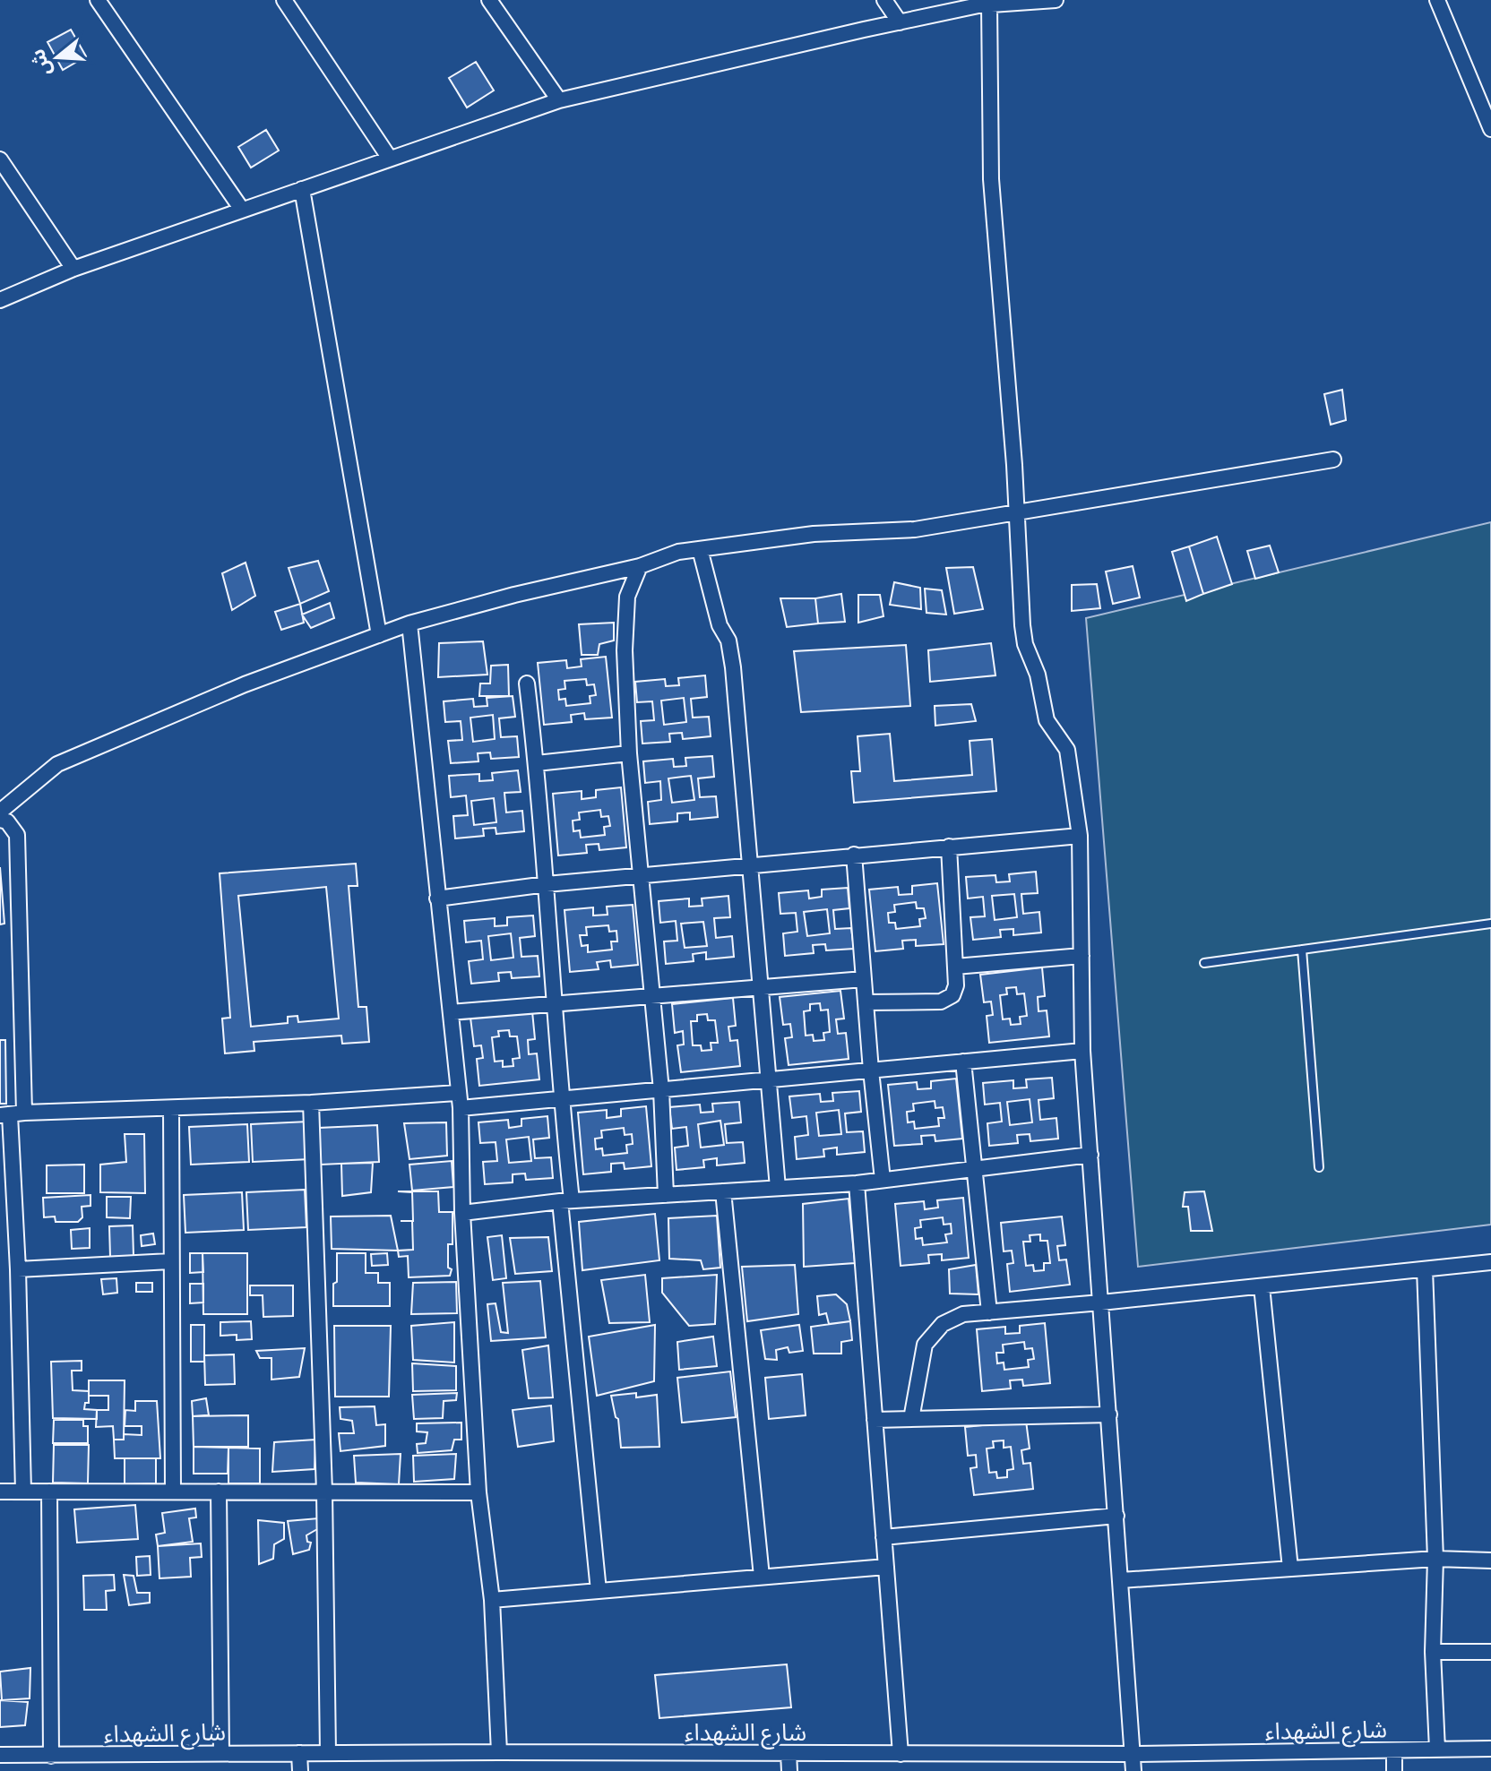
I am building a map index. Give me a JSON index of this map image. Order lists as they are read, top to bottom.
{
  "streets": {
    "street": ["شارع الشهداء"]
  },
  "north": "left"
}
